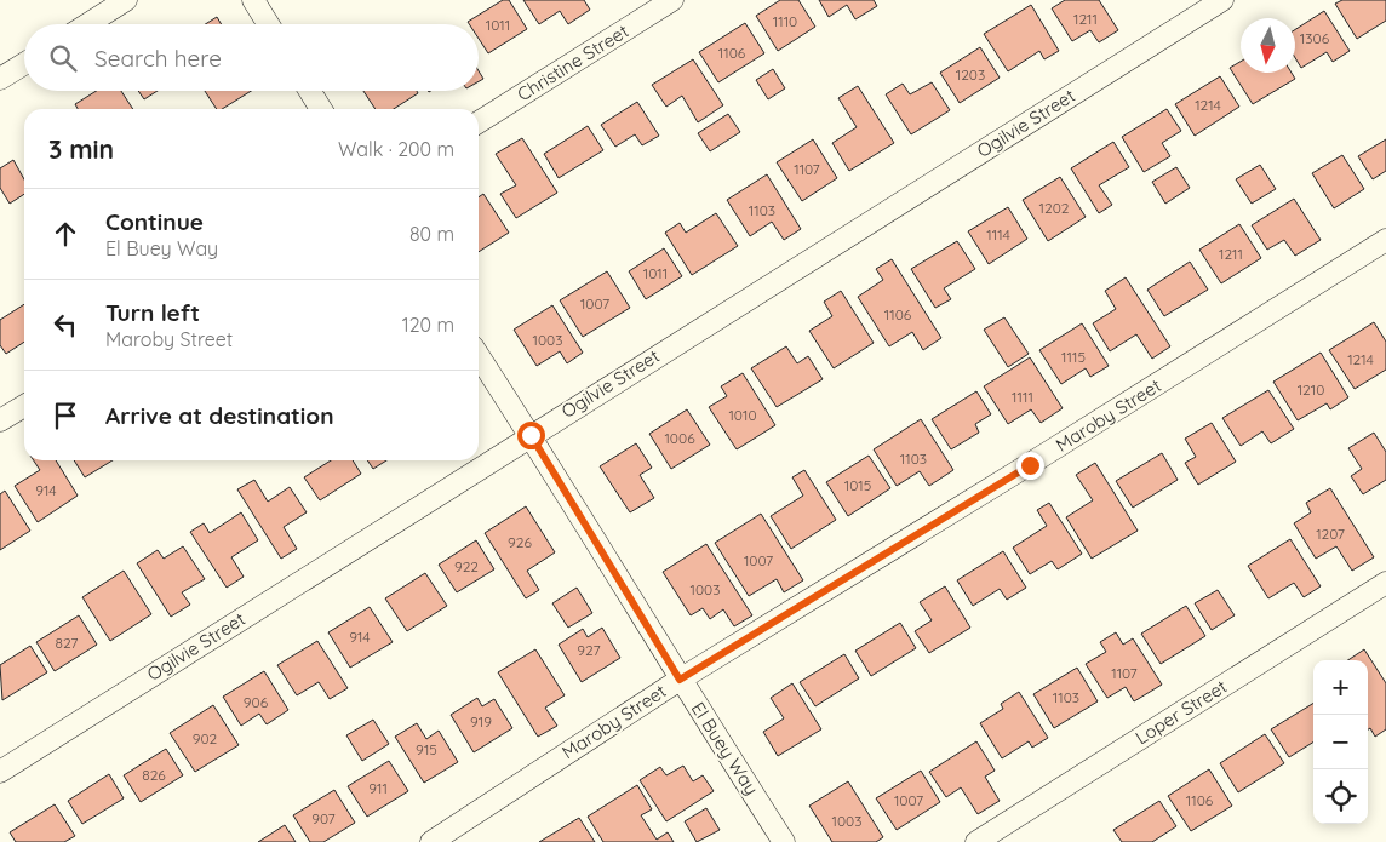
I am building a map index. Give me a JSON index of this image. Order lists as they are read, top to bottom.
{
  "streets": {
    "street": [
      "Christine Street",
      "Ogilvie Street",
      "Maroby Street",
      "Loper Street",
      "El Buey Way"
    ]
  },
  "crossings": [
    ["Ogilvie Street", "El Buey Way"],
    ["Maroby Street", "El Buey Way"]
  ],
  "house_numbers": [
    "1211",
    "1110",
    "1011",
    "1306",
    "1106",
    "1203",
    "1214",
    "1107",
    "1202",
    "1103",
    "1114",
    "1211",
    "1011",
    "1007",
    "1106",
    "1003",
    "1115",
    "1214",
    "1210",
    "1111",
    "1010",
    "1006",
    "1103",
    "1015",
    "914",
    "1207",
    "926",
    "1007",
    "922",
    "1003",
    "914",
    "827",
    "927",
    "1107",
    "1103",
    "906",
    "919",
    "902",
    "915",
    "826",
    "911",
    "1007",
    "1106",
    "907",
    "1003"
  ],
  "north": "bottom",
  "page": {
    "search": "Search here",
    "heading": ["3 min", "Walk · 200 m"],
    "list": [
      ["Continue", "El Buey Way", "80 m"],
      ["Turn left", "Maroby Street", "120 m"],
      "Arrive at destination"
    ],
    "map_buttons": ["+", "−"]
  }
}
